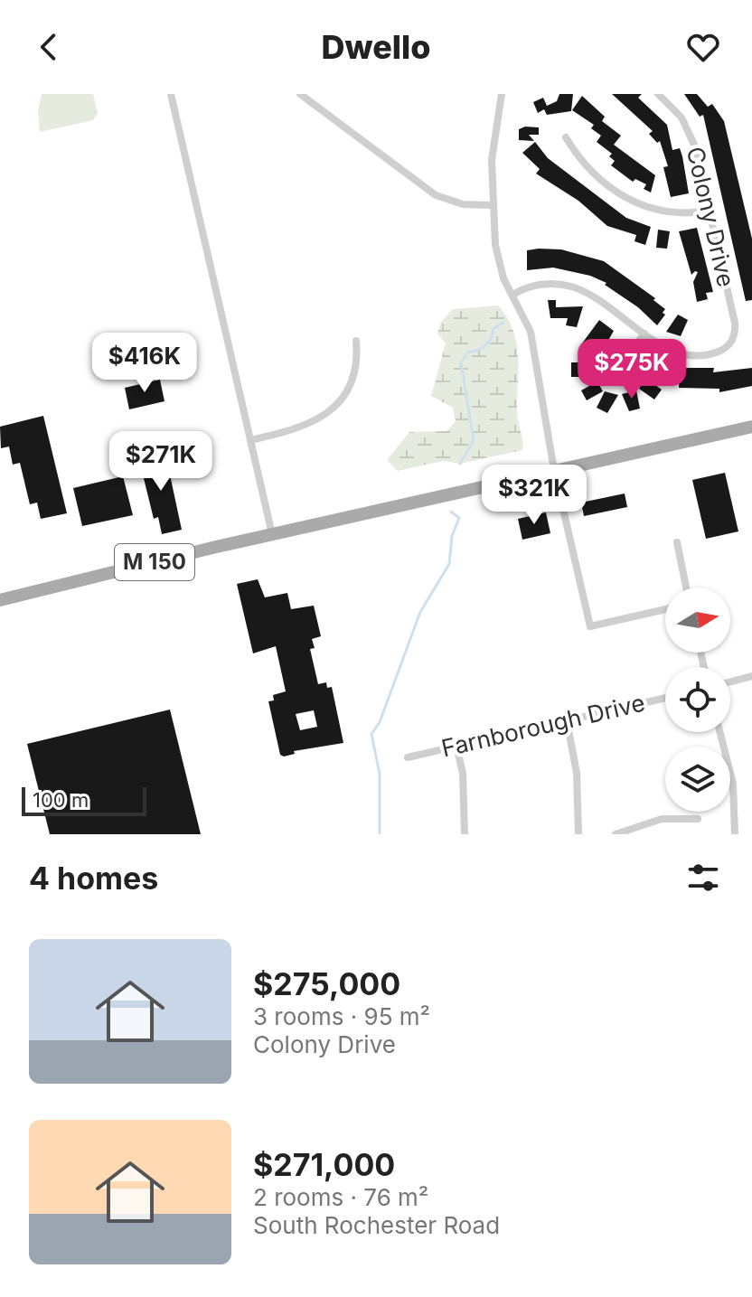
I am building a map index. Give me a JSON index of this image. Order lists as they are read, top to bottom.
{
  "streets": {
    "main road": ["M 150"],
    "street": ["Colony Drive", "Farnborough Drive"]
  },
  "scale_bar": "100 m",
  "north": "right",
  "page": {
    "header": "Dwello",
    "price": [
      "$416K",
      "$275K",
      "$271K",
      "$321K"
    ],
    "scale": "100 m",
    "heading": "4 homes",
    "list": [
      {
        "name": "$275,000",
        "note": "3 rooms · 95 m² · Colony Drive"
      },
      {
        "name": "$271,000",
        "note": "2 rooms · 76 m² · South Rochester Road"
      }
    ]
  }
}
